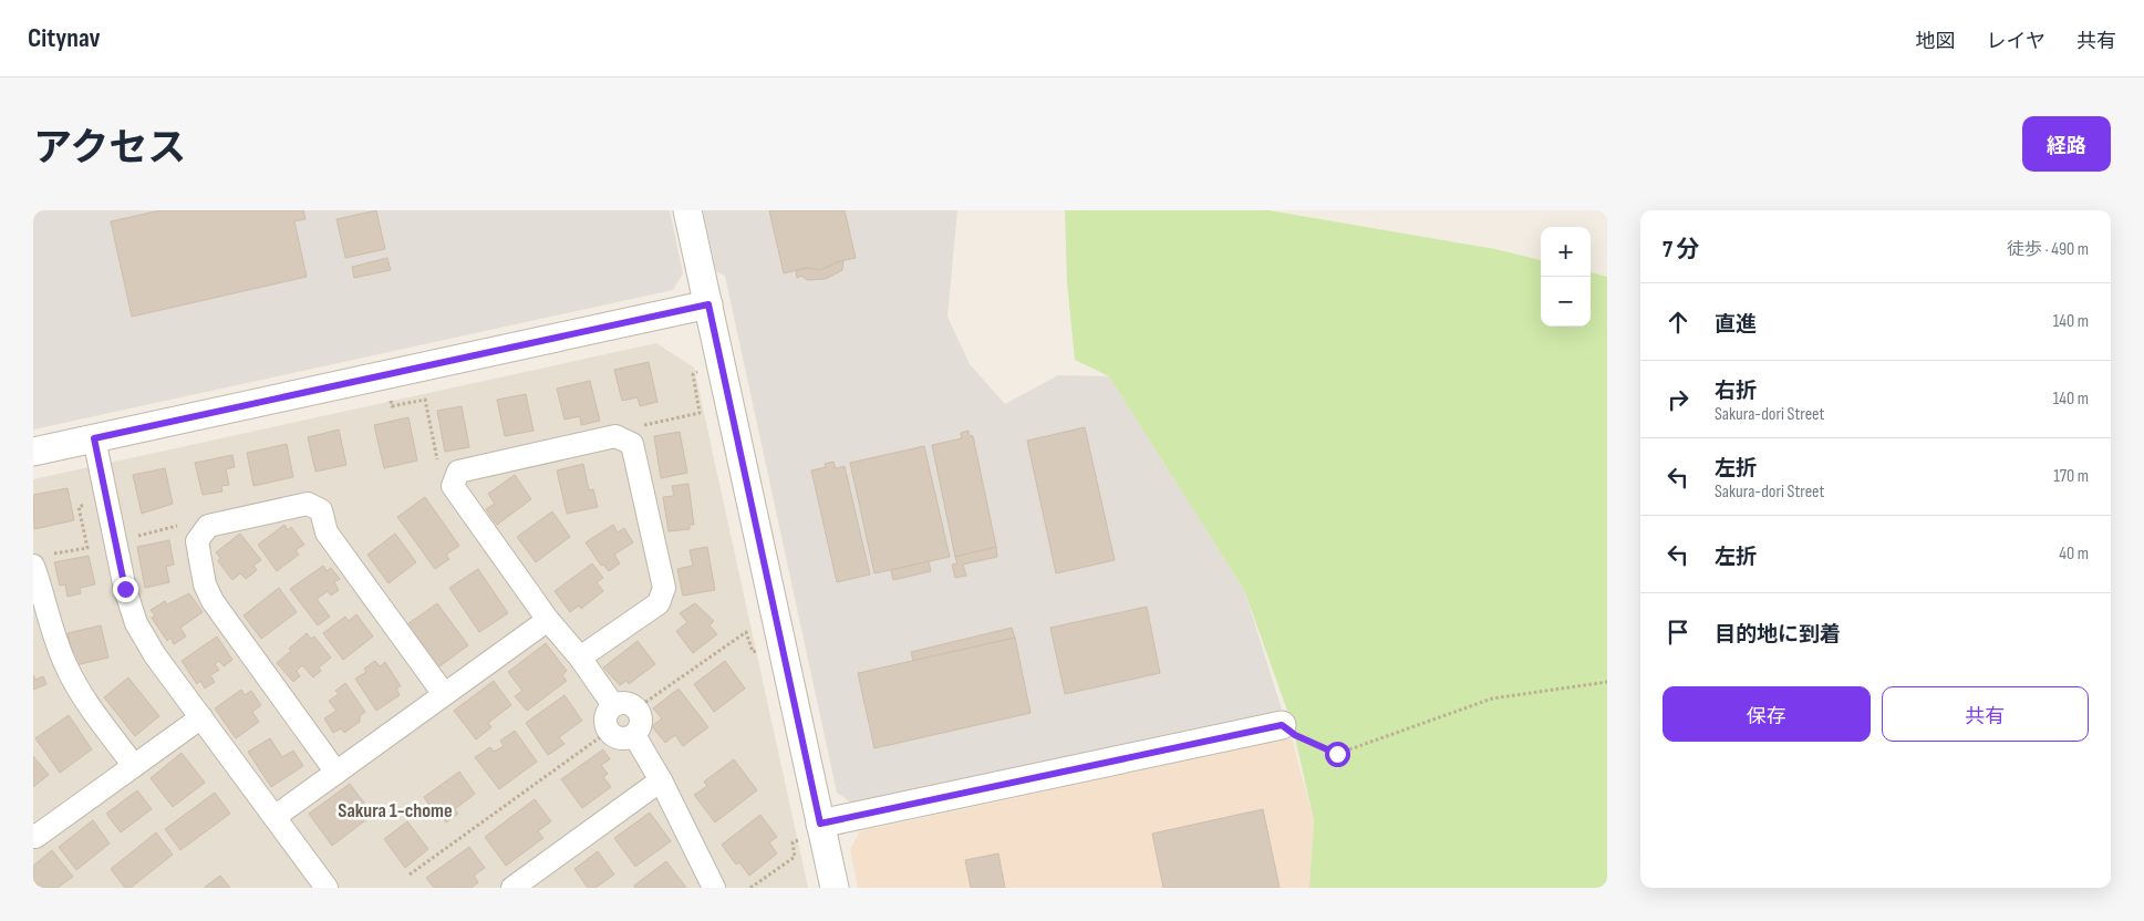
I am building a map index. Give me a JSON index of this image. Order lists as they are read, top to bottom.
{
  "districts": ["Sakura 1-chome"],
  "page": {
    "header": "Citynav",
    "nav": ["地図", "レイヤ", "共有"],
    "title": "アクセス",
    "buttons": [
      "経路",
      ["保存", "共有"]
    ],
    "heading": ["7 分", "徒歩 · 490 m"],
    "map_buttons": ["+", "−"],
    "list": [
      ["直進", "140 m"],
      ["右折", "Sakura-dori Street", "140 m"],
      ["左折", "Sakura-dori Street", "170 m"],
      ["左折", "40 m"],
      "目的地に到着"
    ]
  }
}
